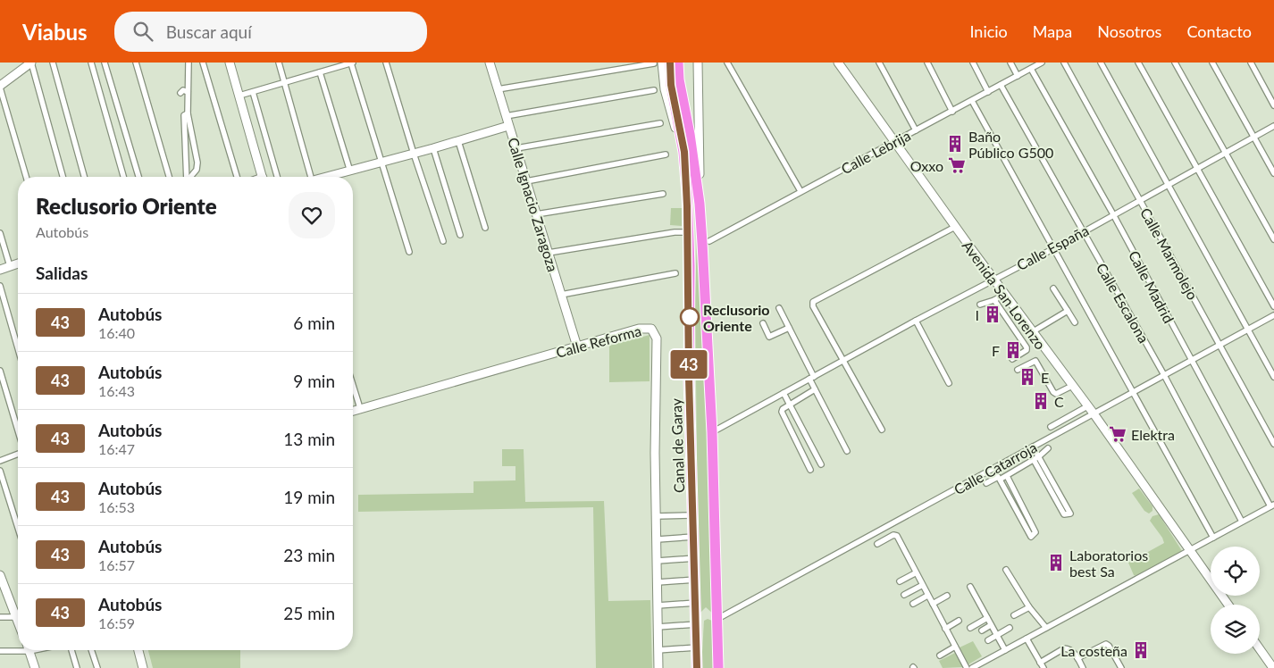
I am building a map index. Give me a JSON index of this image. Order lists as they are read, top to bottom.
{
  "streets": {
    "highway": ["Canal de Garay"],
    "street": [
      "Calle Lebrija",
      "Calle Ignacio Zaragoza",
      "Calle España",
      "Calle Marmolejo",
      "Calle Madrid",
      "Avenida San Lorenzo",
      "Calle Escalona",
      "Calle Reforma",
      "Calle Catarroja"
    ]
  },
  "crossings": [
    ["Calle Lebrija", "Calle Madrid"],
    ["Calle Lebrija", "Avenida San Lorenzo"],
    ["Calle Lebrija", "Calle Escalona"],
    ["Calle Ignacio Zaragoza", "Calle Reforma"],
    ["Calle España", "Calle Marmolejo"],
    ["Calle España", "Calle Madrid"],
    ["Calle España", "Avenida San Lorenzo"],
    ["Calle España", "Calle Escalona"],
    ["Calle Marmolejo", "Calle Catarroja"],
    ["Calle Madrid", "Calle Catarroja"],
    ["Avenida San Lorenzo", "Calle Catarroja"],
    ["Calle Escalona", "Calle Catarroja"]
  ],
  "places": {
    "building": [
      "Baño Público G500",
      "I",
      "F",
      "E",
      "C",
      "Laboratorios best Sa",
      "La costeña"
    ],
    "supermarket": ["Oxxo", "Elektra"],
    "other": ["Reclusorio Oriente"]
  },
  "lines": ["bus line 43"],
  "page": {
    "header": "Viabus",
    "search": "Buscar aquí",
    "nav": [
      "Inicio",
      "Mapa",
      "Nosotros",
      "Contacto"
    ],
    "on_map": "43",
    "heading": [
      ["Reclusorio Oriente", "Autobús"],
      "Salidas"
    ],
    "list": [
      {
        "mark": "43",
        "name": "Autobús",
        "note": "16:40",
        "value": "6 min"
      },
      {
        "mark": "43",
        "name": "Autobús",
        "note": "16:43",
        "value": "9 min"
      },
      {
        "mark": "43",
        "name": "Autobús",
        "note": "16:47",
        "value": "13 min"
      },
      {
        "mark": "43",
        "name": "Autobús",
        "note": "16:53",
        "value": "19 min"
      },
      {
        "mark": "43",
        "name": "Autobús",
        "note": "16:57",
        "value": "23 min"
      },
      {
        "mark": "43",
        "name": "Autobús",
        "note": "16:59",
        "value": "25 min"
      }
    ]
  }
}
